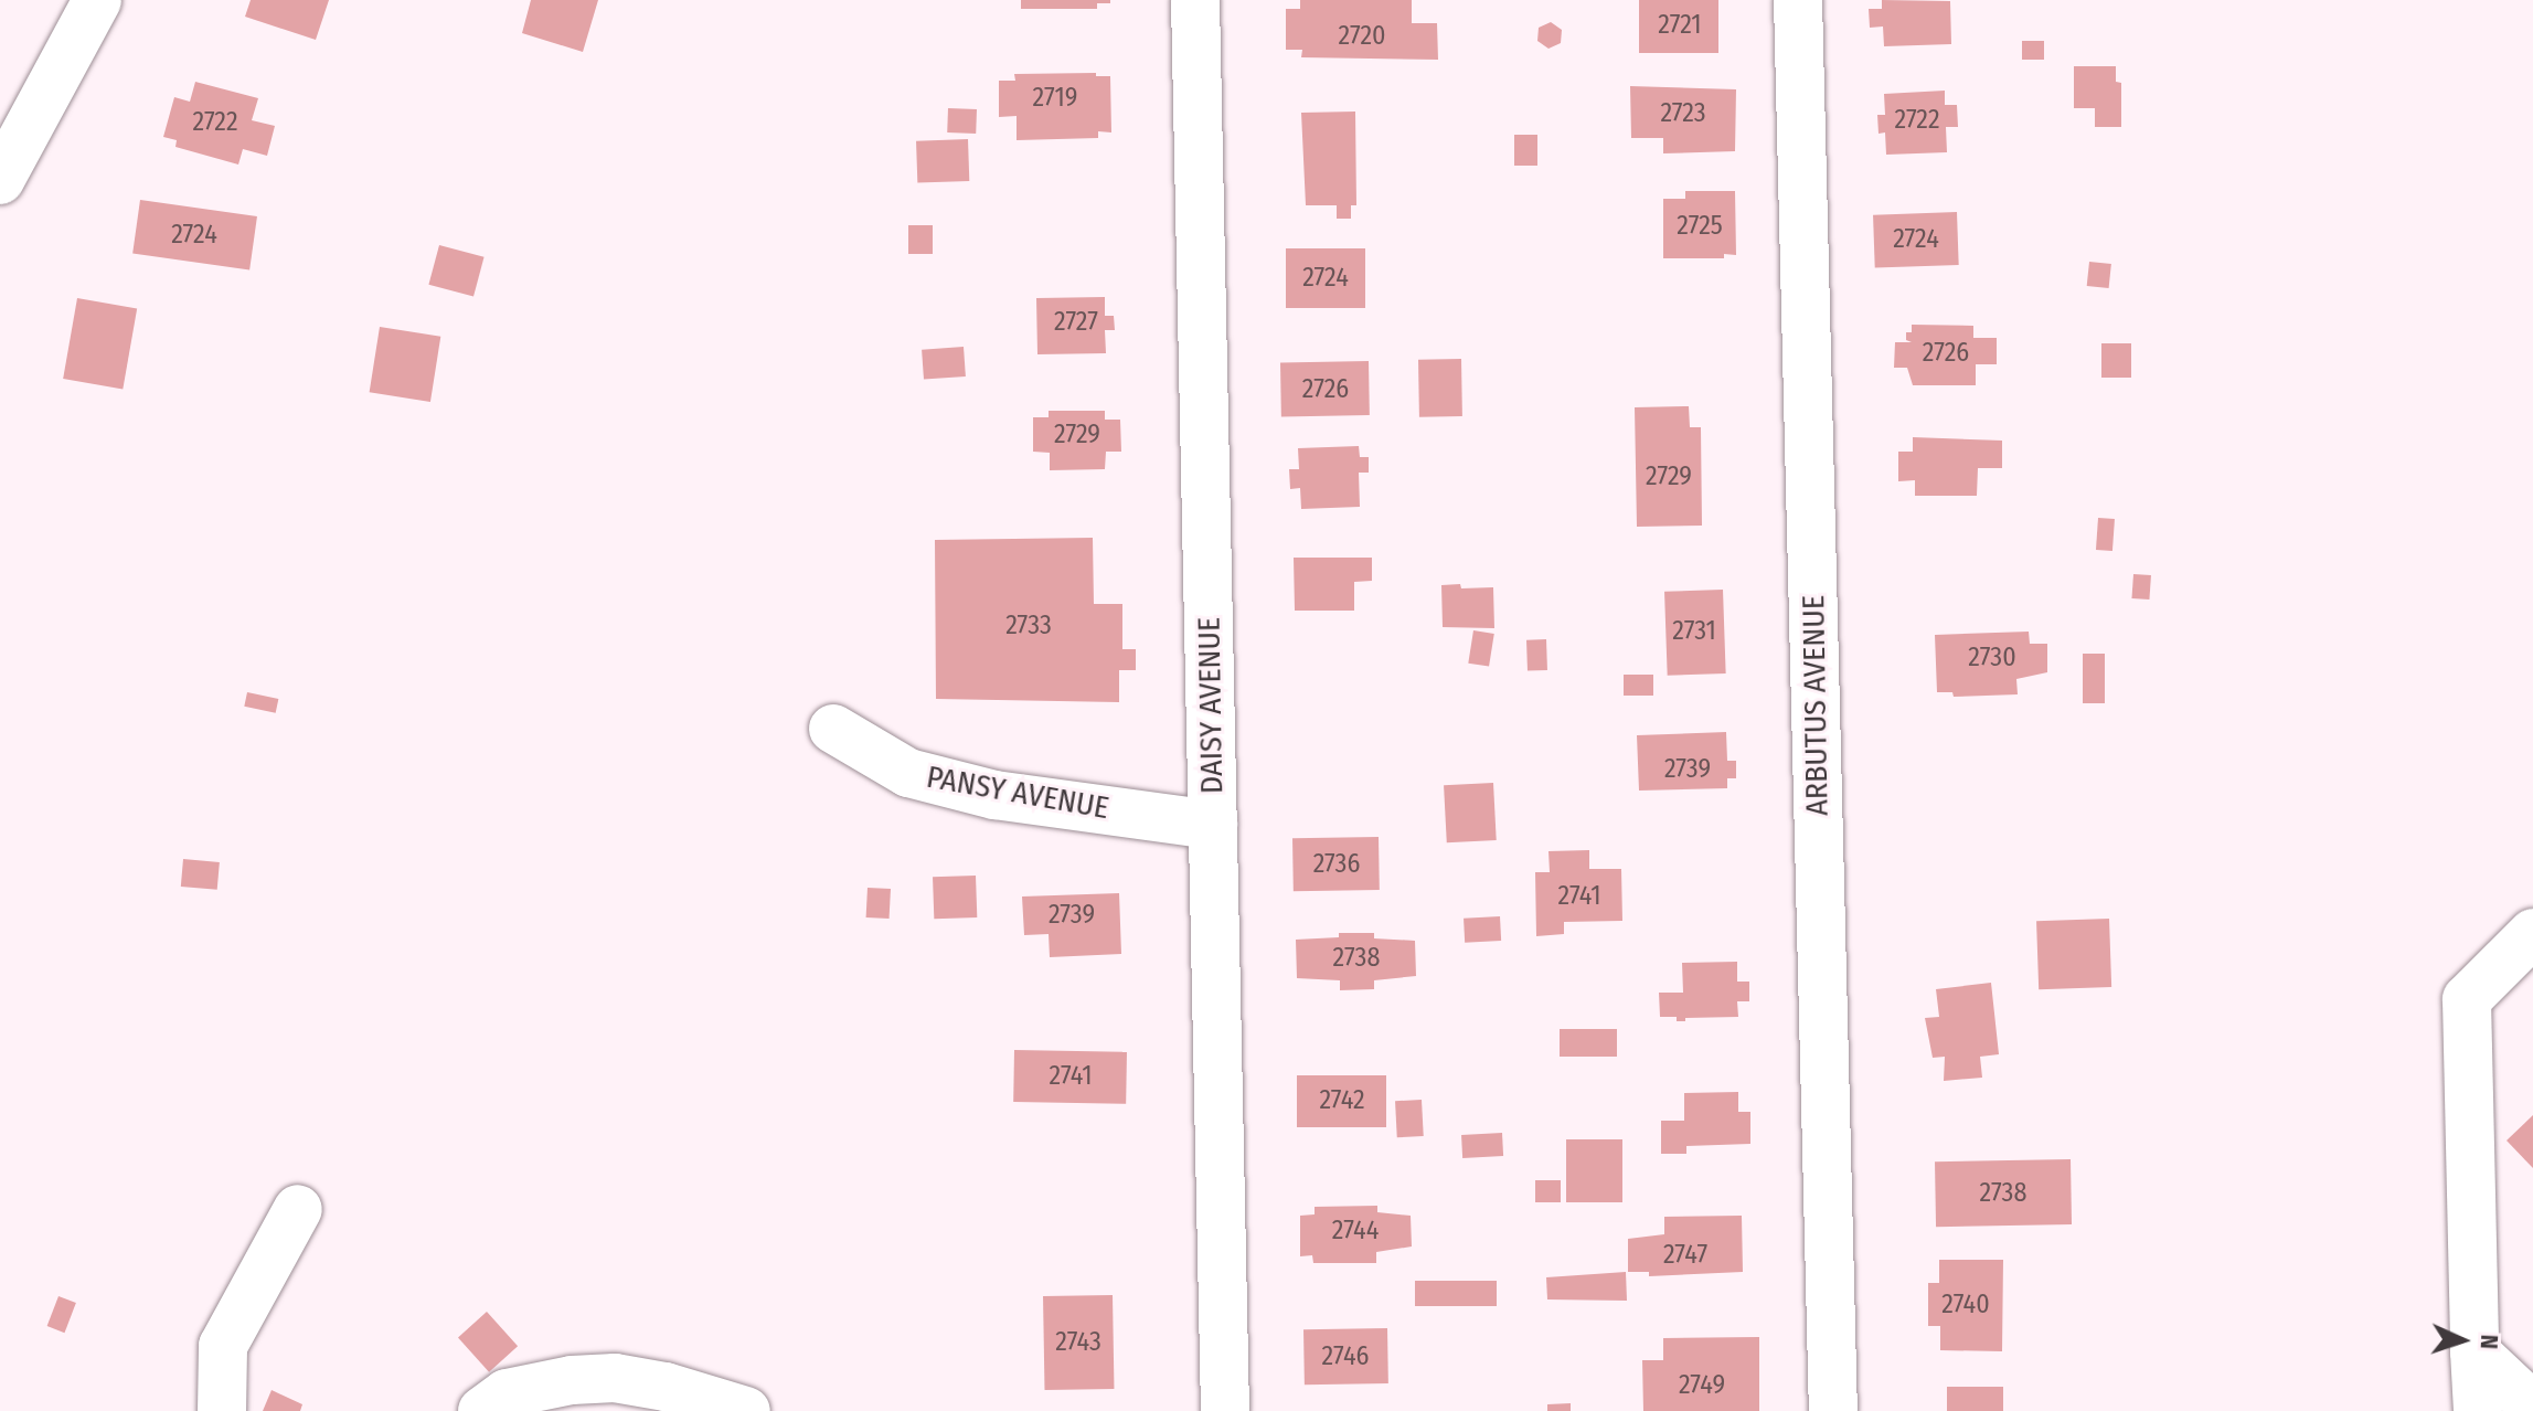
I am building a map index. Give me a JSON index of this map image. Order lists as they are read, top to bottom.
{
  "streets": {
    "street": ["DAISY AVENUE", "ARBUTUS AVENUE", "PANSY AVENUE"]
  },
  "crossings": [
    ["DAISY AVENUE", "PANSY AVENUE"]
  ],
  "house_numbers": [
    "2721",
    "2720",
    "2719",
    "2723",
    "2722",
    "2722",
    "2725",
    "2724",
    "2724",
    "2724",
    "2727",
    "2726",
    "2726",
    "2729",
    "2729",
    "2733",
    "2731",
    "2730",
    "2739",
    "2736",
    "2741",
    "2739",
    "2738",
    "2741",
    "2742",
    "2738",
    "2744",
    "2747",
    "2740",
    "2743",
    "2746",
    "2749"
  ],
  "north": "right"
}
